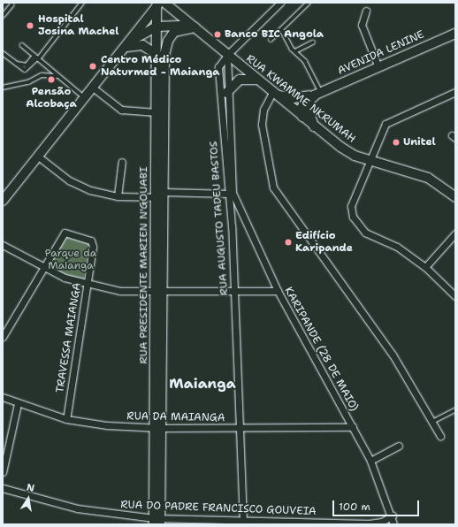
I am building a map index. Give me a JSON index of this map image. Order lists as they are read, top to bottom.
{
  "streets": {
    "street": [
      "AVENIDA LENINE",
      "RUA KWAMME NKRUMAH",
      "RUA AUGUSTO TADEU BASTOS",
      "RUA PRESIDENTE MARIEN N'GOUABI",
      "TRAVESSA MAIANGA",
      "KARIPANDE (28 DE MAIO)",
      "RUA DA MAIANGA",
      "RUA DO PADRE FRANCISCO GOUVEIA"
    ]
  },
  "crossings": [
    ["AVENIDA LENINE", "RUA KWAMME NKRUMAH"],
    ["RUA KWAMME NKRUMAH", "RUA AUGUSTO TADEU BASTOS"],
    ["RUA KWAMME NKRUMAH", "RUA PRESIDENTE MARIEN N'GOUABI"],
    ["RUA AUGUSTO TADEU BASTOS", "KARIPANDE (28 DE MAIO)"],
    ["RUA AUGUSTO TADEU BASTOS", "RUA DA MAIANGA"],
    ["RUA AUGUSTO TADEU BASTOS", "RUA DO PADRE FRANCISCO GOUVEIA"],
    ["RUA PRESIDENTE MARIEN N'GOUABI", "RUA DA MAIANGA"],
    ["RUA PRESIDENTE MARIEN N'GOUABI", "RUA DO PADRE FRANCISCO GOUVEIA"],
    ["TRAVESSA MAIANGA", "RUA DA MAIANGA"],
    ["KARIPANDE (28 DE MAIO)", "RUA DA MAIANGA"],
    ["KARIPANDE (28 DE MAIO)", "RUA DO PADRE FRANCISCO GOUVEIA"]
  ],
  "districts": ["Maianga"],
  "parks": ["Parque da Maianga"],
  "places": [
    "Hospital Josina Machel",
    "Banco BIC Angola",
    "Centro Médico Naturmed - Maianga",
    "Pensão Alcobaça",
    "Unitel",
    "Edifício Karipande"
  ],
  "scale_bar": "100 m",
  "north": "top"
}
